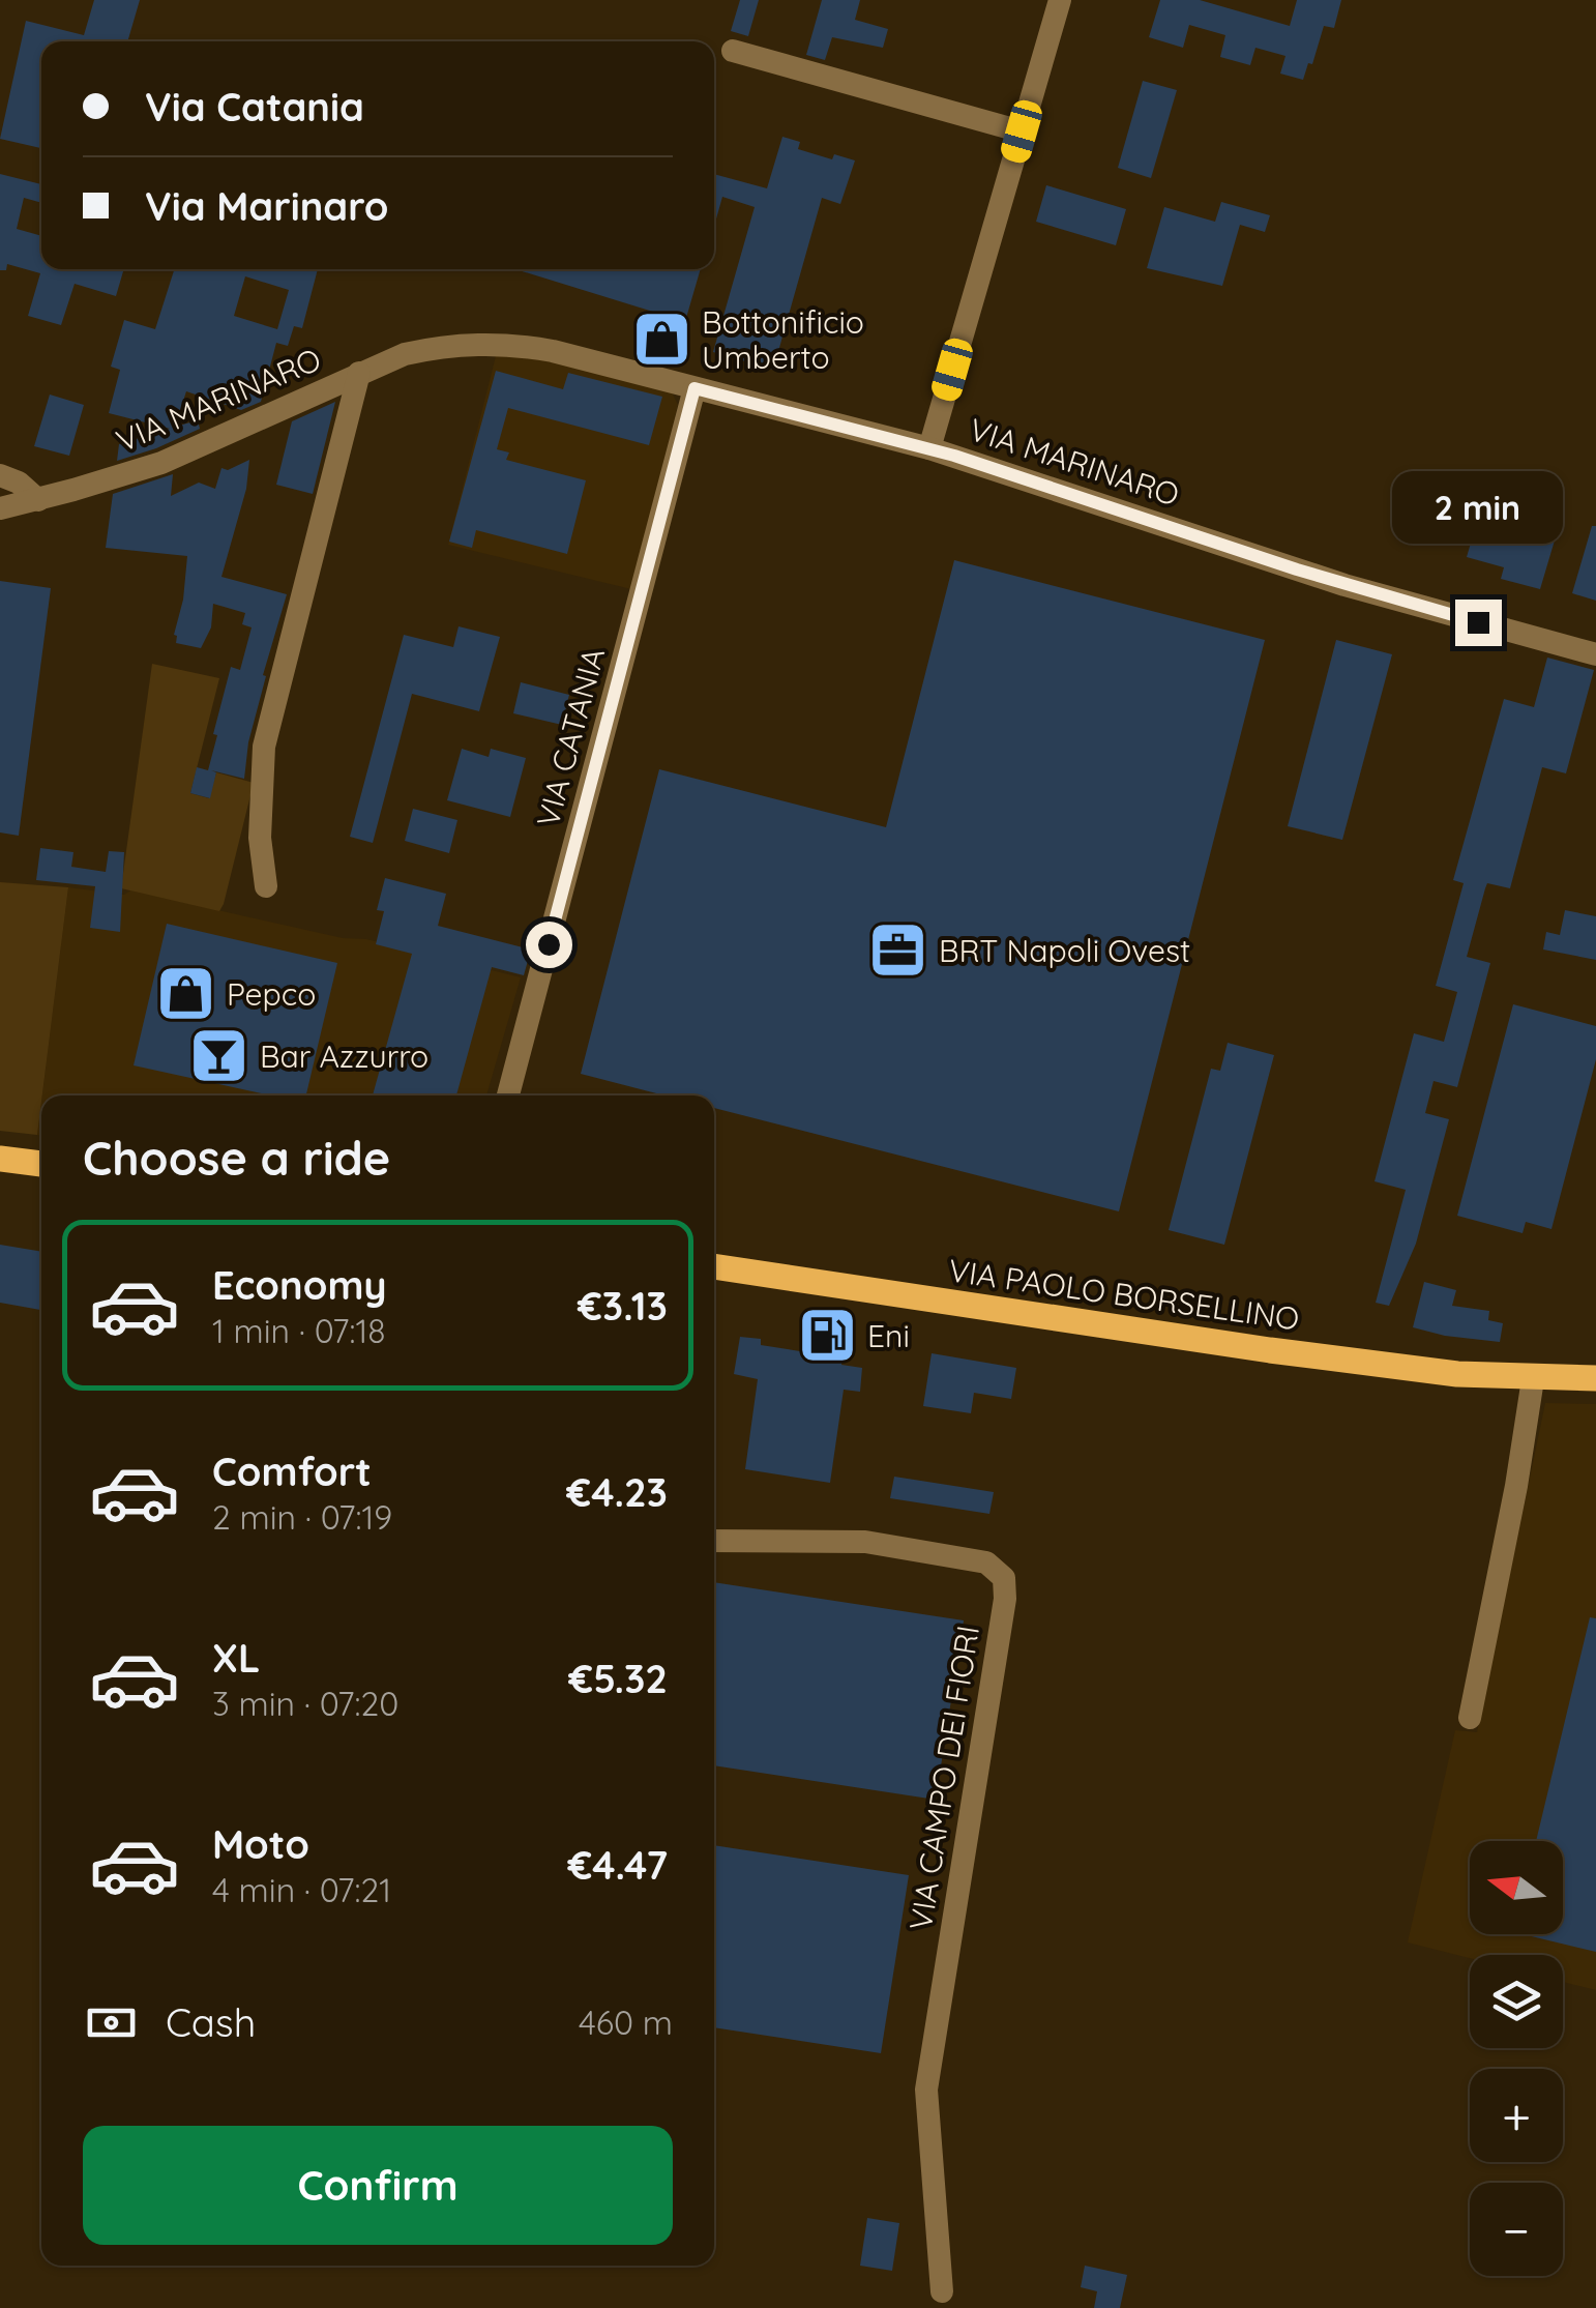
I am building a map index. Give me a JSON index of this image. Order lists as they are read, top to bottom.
{
  "streets": {
    "main road": ["VIA PAOLO BORSELLINO"],
    "street": ["VIA MARINARO", "VIA CATANIA", "VIA CAMPO DEI FIORI"]
  },
  "crossings": [
    ["VIA MARINARO", "VIA CATANIA"]
  ],
  "places": {
    "shop": ["Bottonificio Umberto", "Pepco"],
    "office": ["BRT Napoli Ovest"],
    "bar": ["Bar Azzurro"],
    "fuel station": ["Eni"]
  },
  "north": "left",
  "page": {
    "banner": ["Via Catania", "Via Marinaro"],
    "bubble": "2 min",
    "heading": "Choose a ride",
    "list": [
      {
        "name": "Economy",
        "note": "1 min · 07:18",
        "value": "€3.13"
      },
      {
        "name": "Comfort",
        "note": "2 min · 07:19",
        "value": "€4.23"
      },
      {
        "name": "XL",
        "note": "3 min · 07:20",
        "value": "€5.32"
      },
      {
        "name": "Moto",
        "note": "4 min · 07:21",
        "value": "€4.47"
      }
    ],
    "map_buttons": ["+", "−"],
    "pay": ["Cash", "460 m"],
    "buttons": "Confirm"
  }
}
